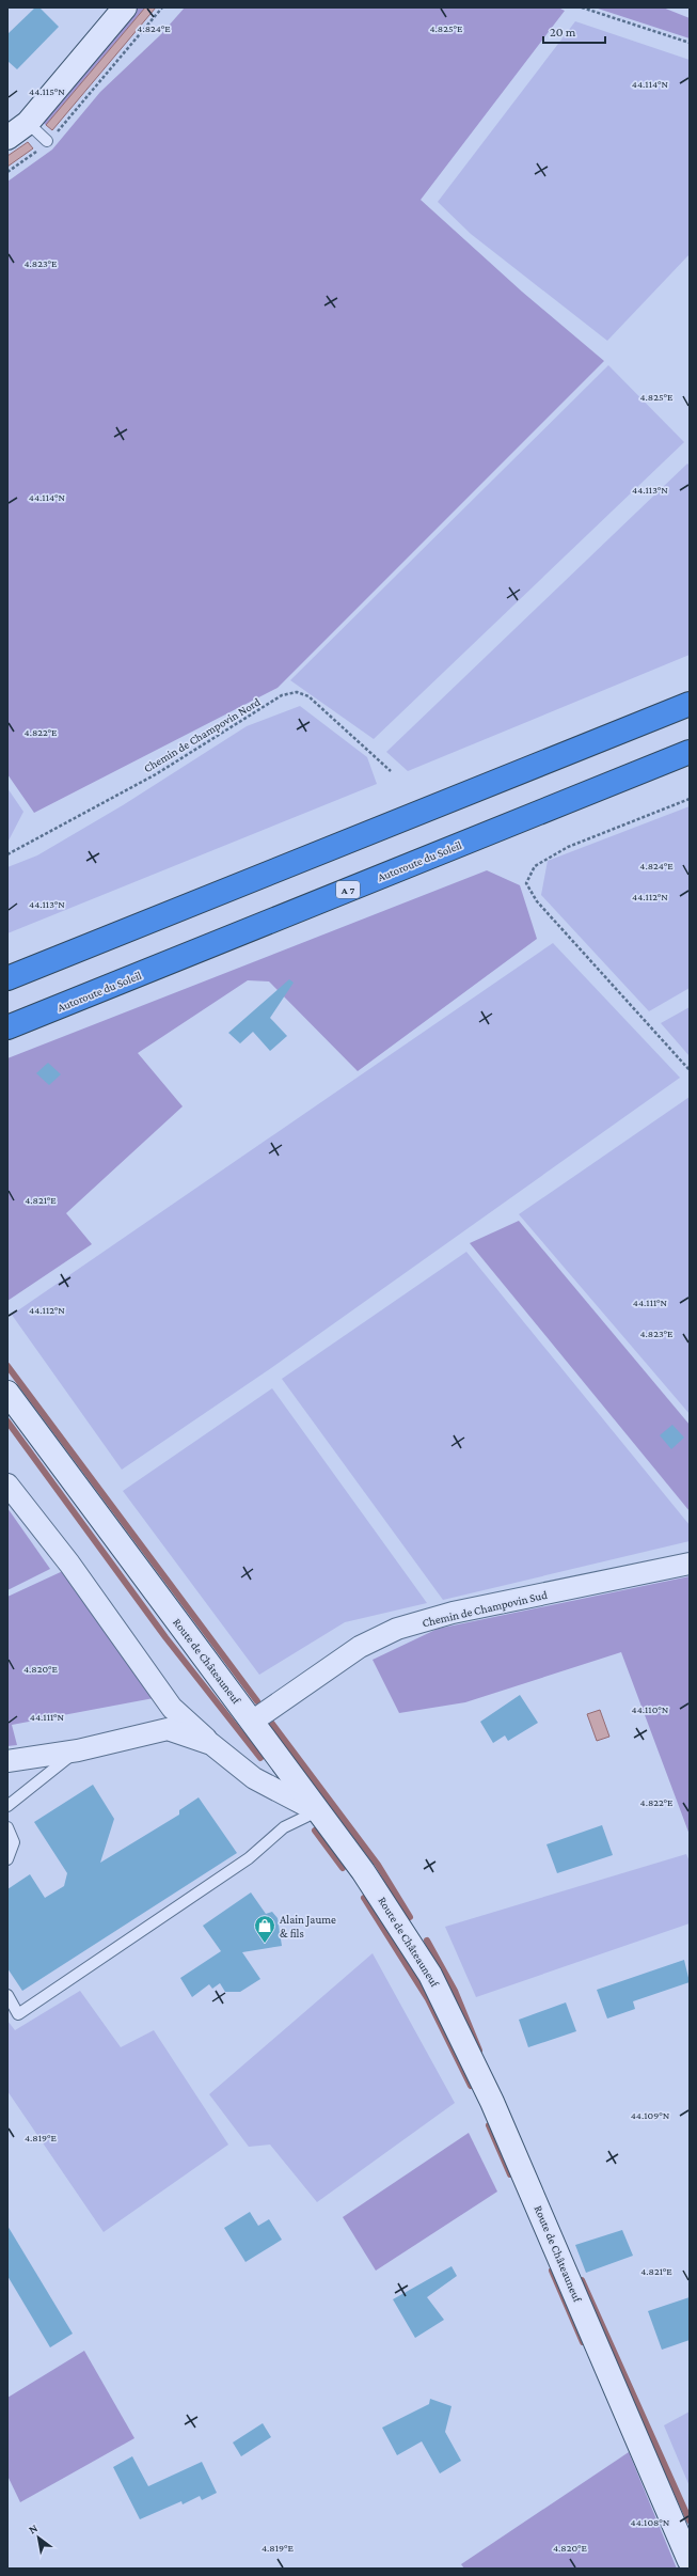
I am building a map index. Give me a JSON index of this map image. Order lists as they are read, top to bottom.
{
  "streets": {
    "highway": ["Autoroute du Soleil", "A 7"],
    "main road": ["Route de Châteauneuf"],
    "street": ["Chemin de Champovin Sud"],
    "path": ["Chemin de Champovin Nord"]
  },
  "crossings": [
    ["Chemin de Champovin Sud", "Route de Châteauneuf"]
  ],
  "places": {
    "shop": ["Alain Jaume & fils"]
  },
  "scale_bar": "20 m",
  "north": "top left",
  "coordinates": [
    "4.825°E",
    "4.824°E",
    "44.114°N",
    "44.115°N",
    "4.823°E",
    "44.113°N",
    "4.822°E",
    "44.112°N",
    "4.821°E",
    "44.111°N",
    "4.820°E",
    "44.110°N",
    "44.109°N",
    "4.819°E",
    "44.108°N"
  ]
}
